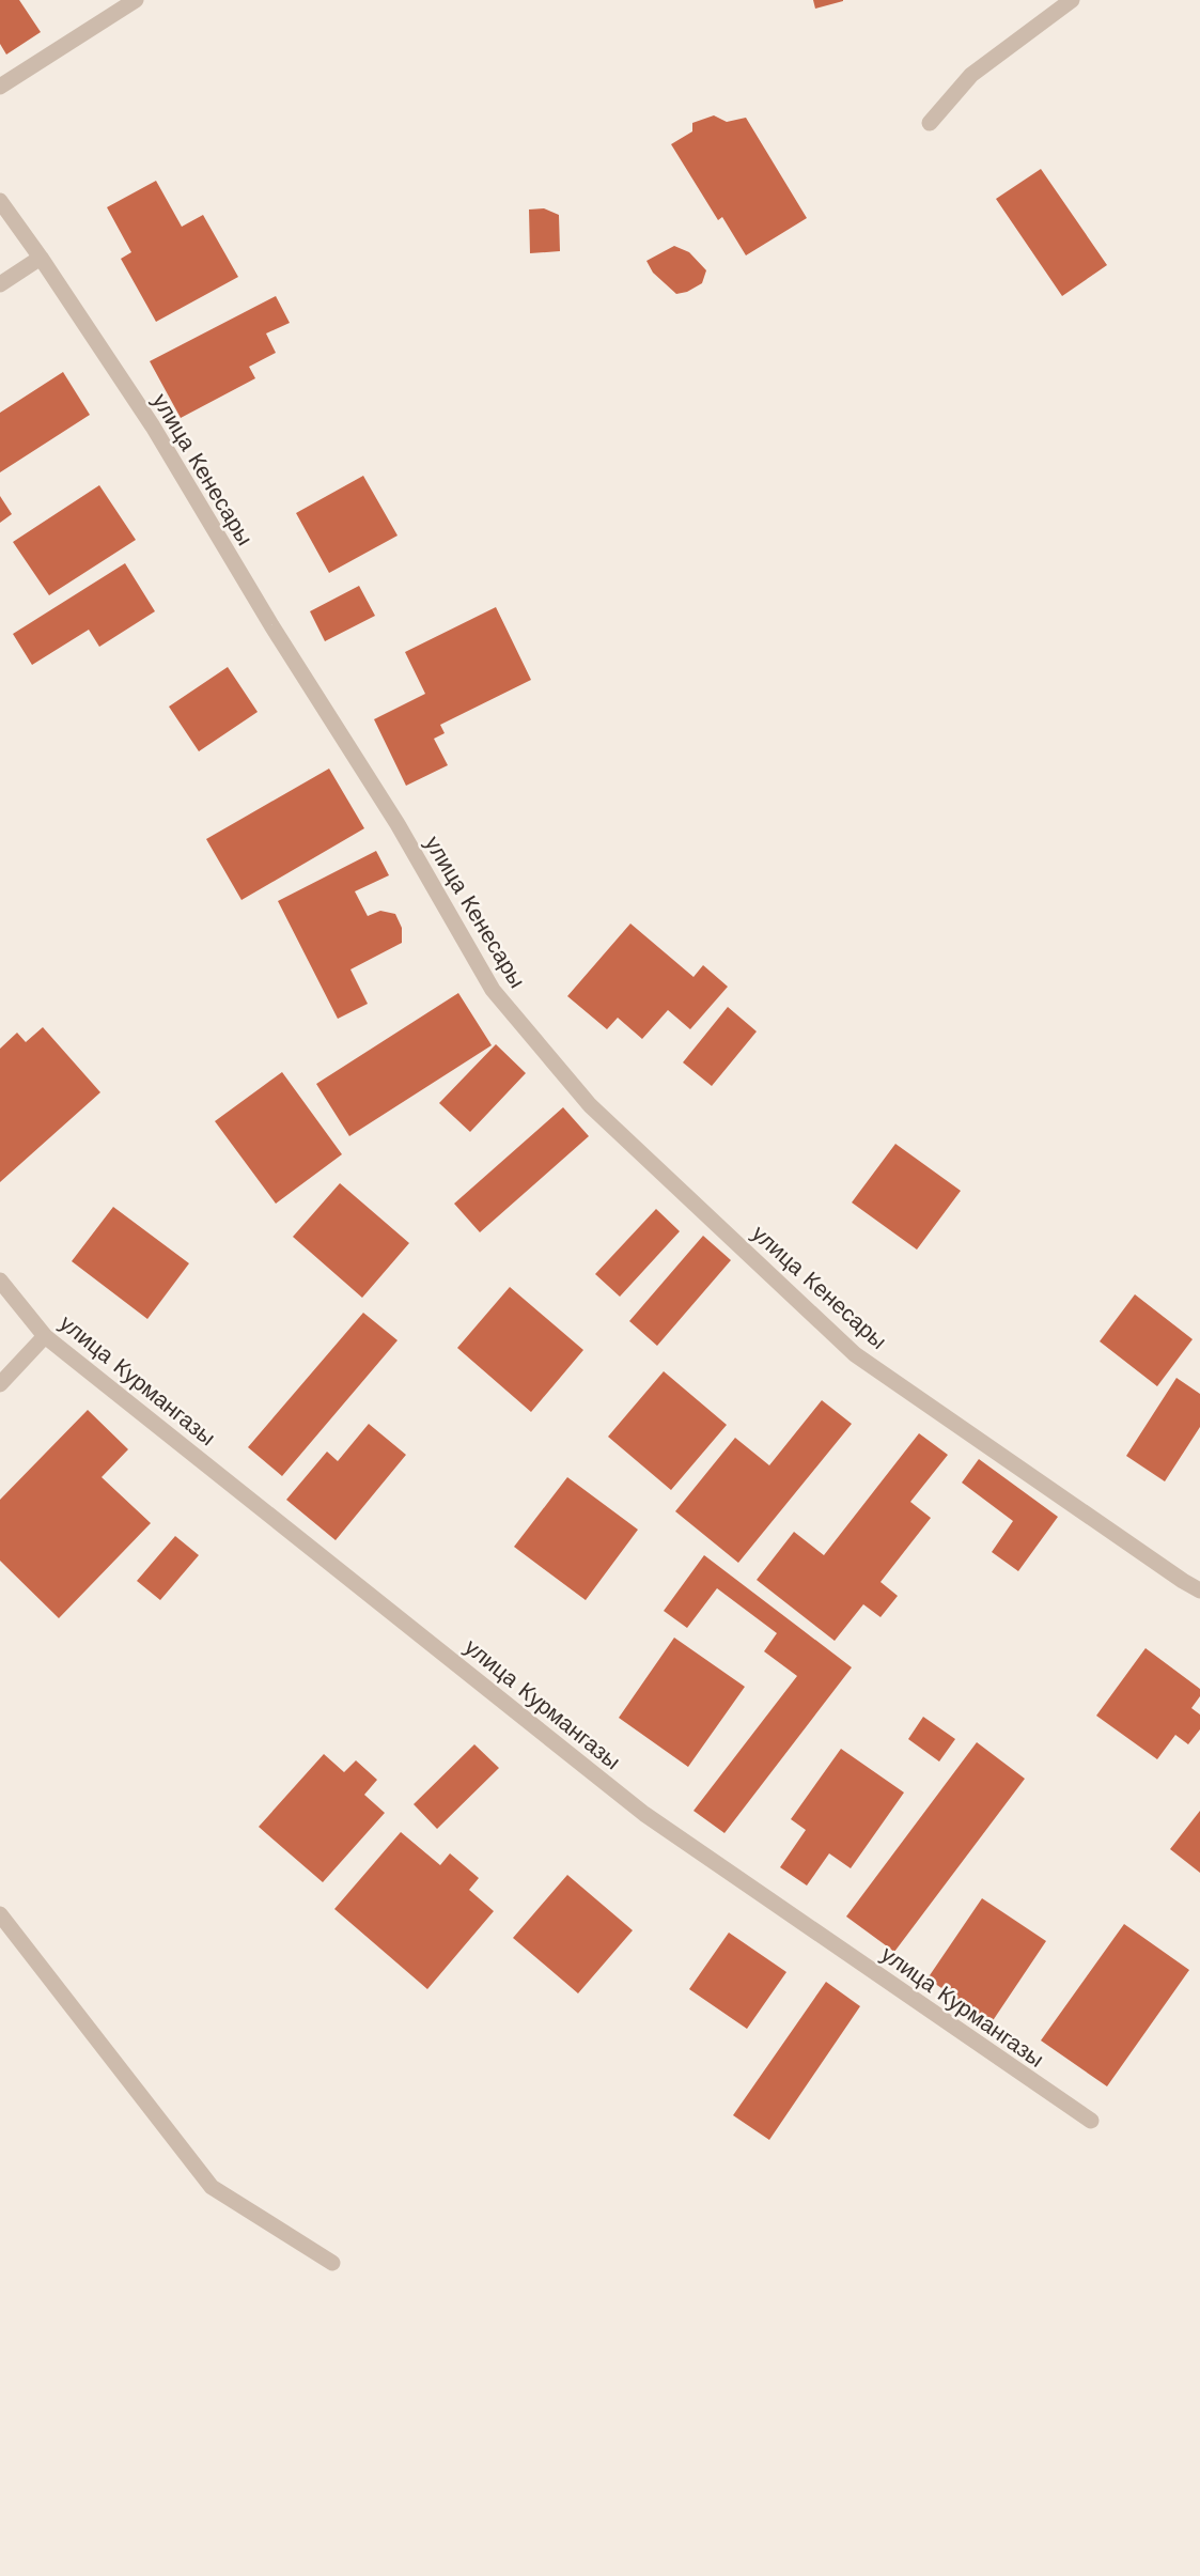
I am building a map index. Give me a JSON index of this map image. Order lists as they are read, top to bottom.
{
  "streets": {
    "street": ["улица Кенесары", "улица Курмангазы"]
  }
}
